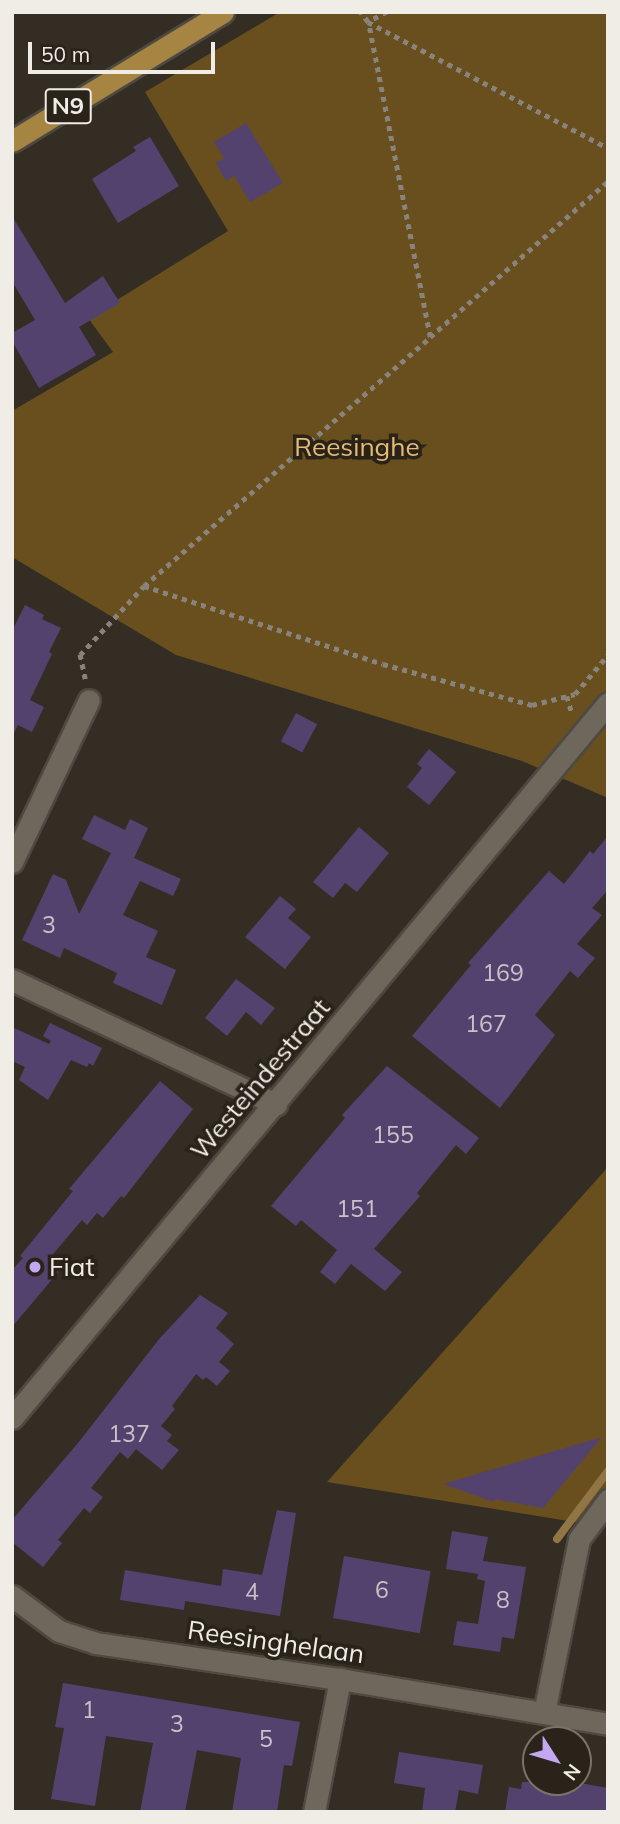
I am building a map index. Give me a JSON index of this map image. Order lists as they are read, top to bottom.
{
  "streets": {
    "main road": ["N9"],
    "street": ["Westeindestraat", "Reesinghelaan"]
  },
  "parks": ["Reesinghe"],
  "places": ["Fiat"],
  "house_numbers": [
    "3",
    "169",
    "167",
    "155",
    "151",
    "137",
    "6",
    "4",
    "8",
    "1",
    "3",
    "5"
  ],
  "scale_bar": "50 m",
  "north": "bottom right"
}
